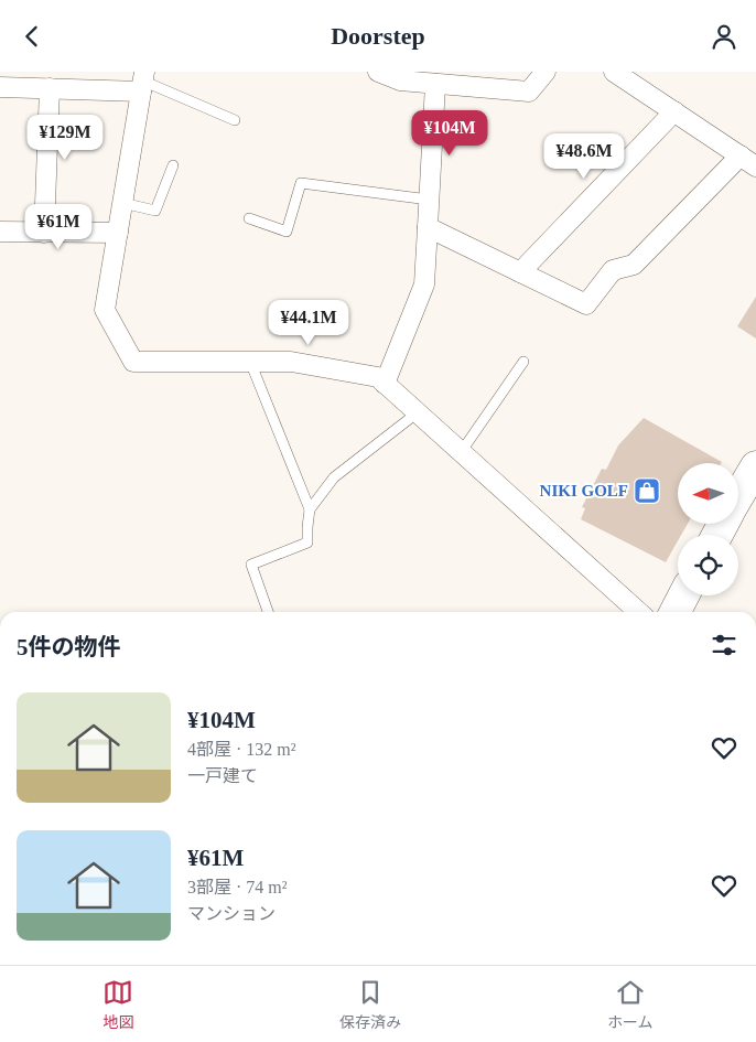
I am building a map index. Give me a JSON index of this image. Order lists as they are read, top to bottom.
{
  "places": {
    "shop": ["NIKI GOLF"]
  },
  "north": "left",
  "page": {
    "header": "Doorstep",
    "price": [
      "¥104M",
      "¥129M",
      "¥48.6M",
      "¥61M",
      "¥44.1M"
    ],
    "heading": "5件の物件",
    "list": [
      {
        "name": "¥104M",
        "note": "4部屋 · 132 m² · 一戸建て"
      },
      {
        "name": "¥61M",
        "note": "3部屋 · 74 m² · マンション"
      }
    ],
    "tabs": ["地図", "保存済み", "ホーム"]
  }
}
